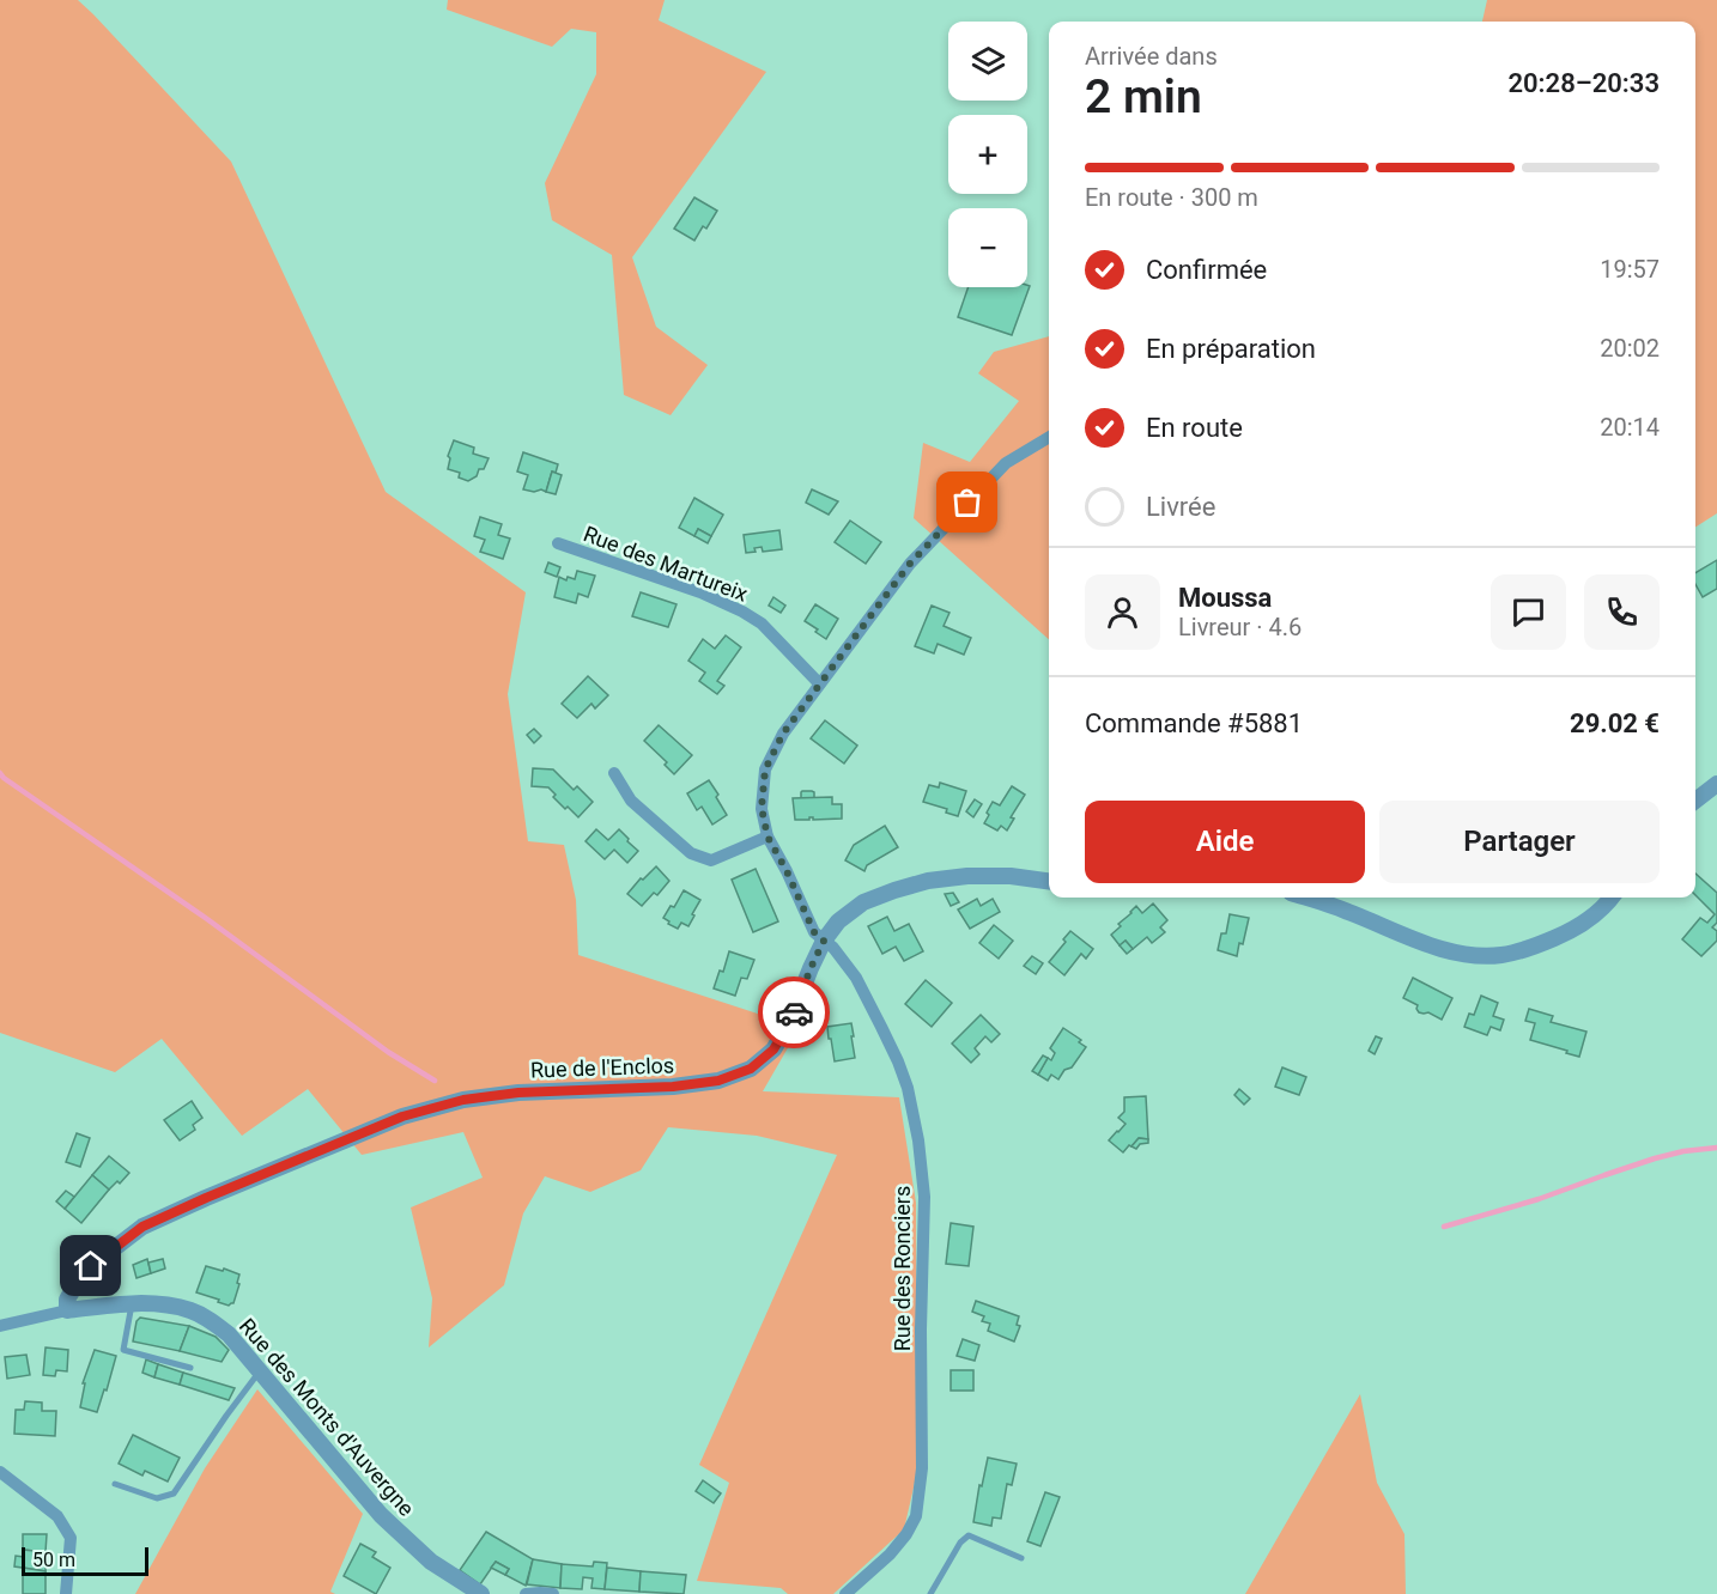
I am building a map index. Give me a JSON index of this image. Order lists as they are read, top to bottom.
{
  "streets": {
    "street": [
      "Rue des Martureix",
      "Rue de l'Enclos",
      "Rue des Ronciers",
      "Rue des Monts d'Auvergne"
    ]
  },
  "crossings": [
    ["Rue de l'Enclos", "Rue des Ronciers"],
    ["Rue de l'Enclos", "Rue des Monts d'Auvergne"]
  ],
  "scale_bar": "50 m",
  "page": {
    "map_buttons": ["+", "−"],
    "heading": ["2 min", "Arrivée dans", "20:28–20:33"],
    "panel": [
      "Moussa",
      "Livreur · 4.6",
      "Commande #5881",
      "29.02 €"
    ],
    "bar": "En route · 300 m",
    "list": [
      ["Confirmée", "19:57"],
      ["En préparation", "20:02"],
      ["En route", "20:14"],
      "Livrée"
    ],
    "buttons": ["Aide", "Partager"],
    "scale": "50 m"
  }
}
